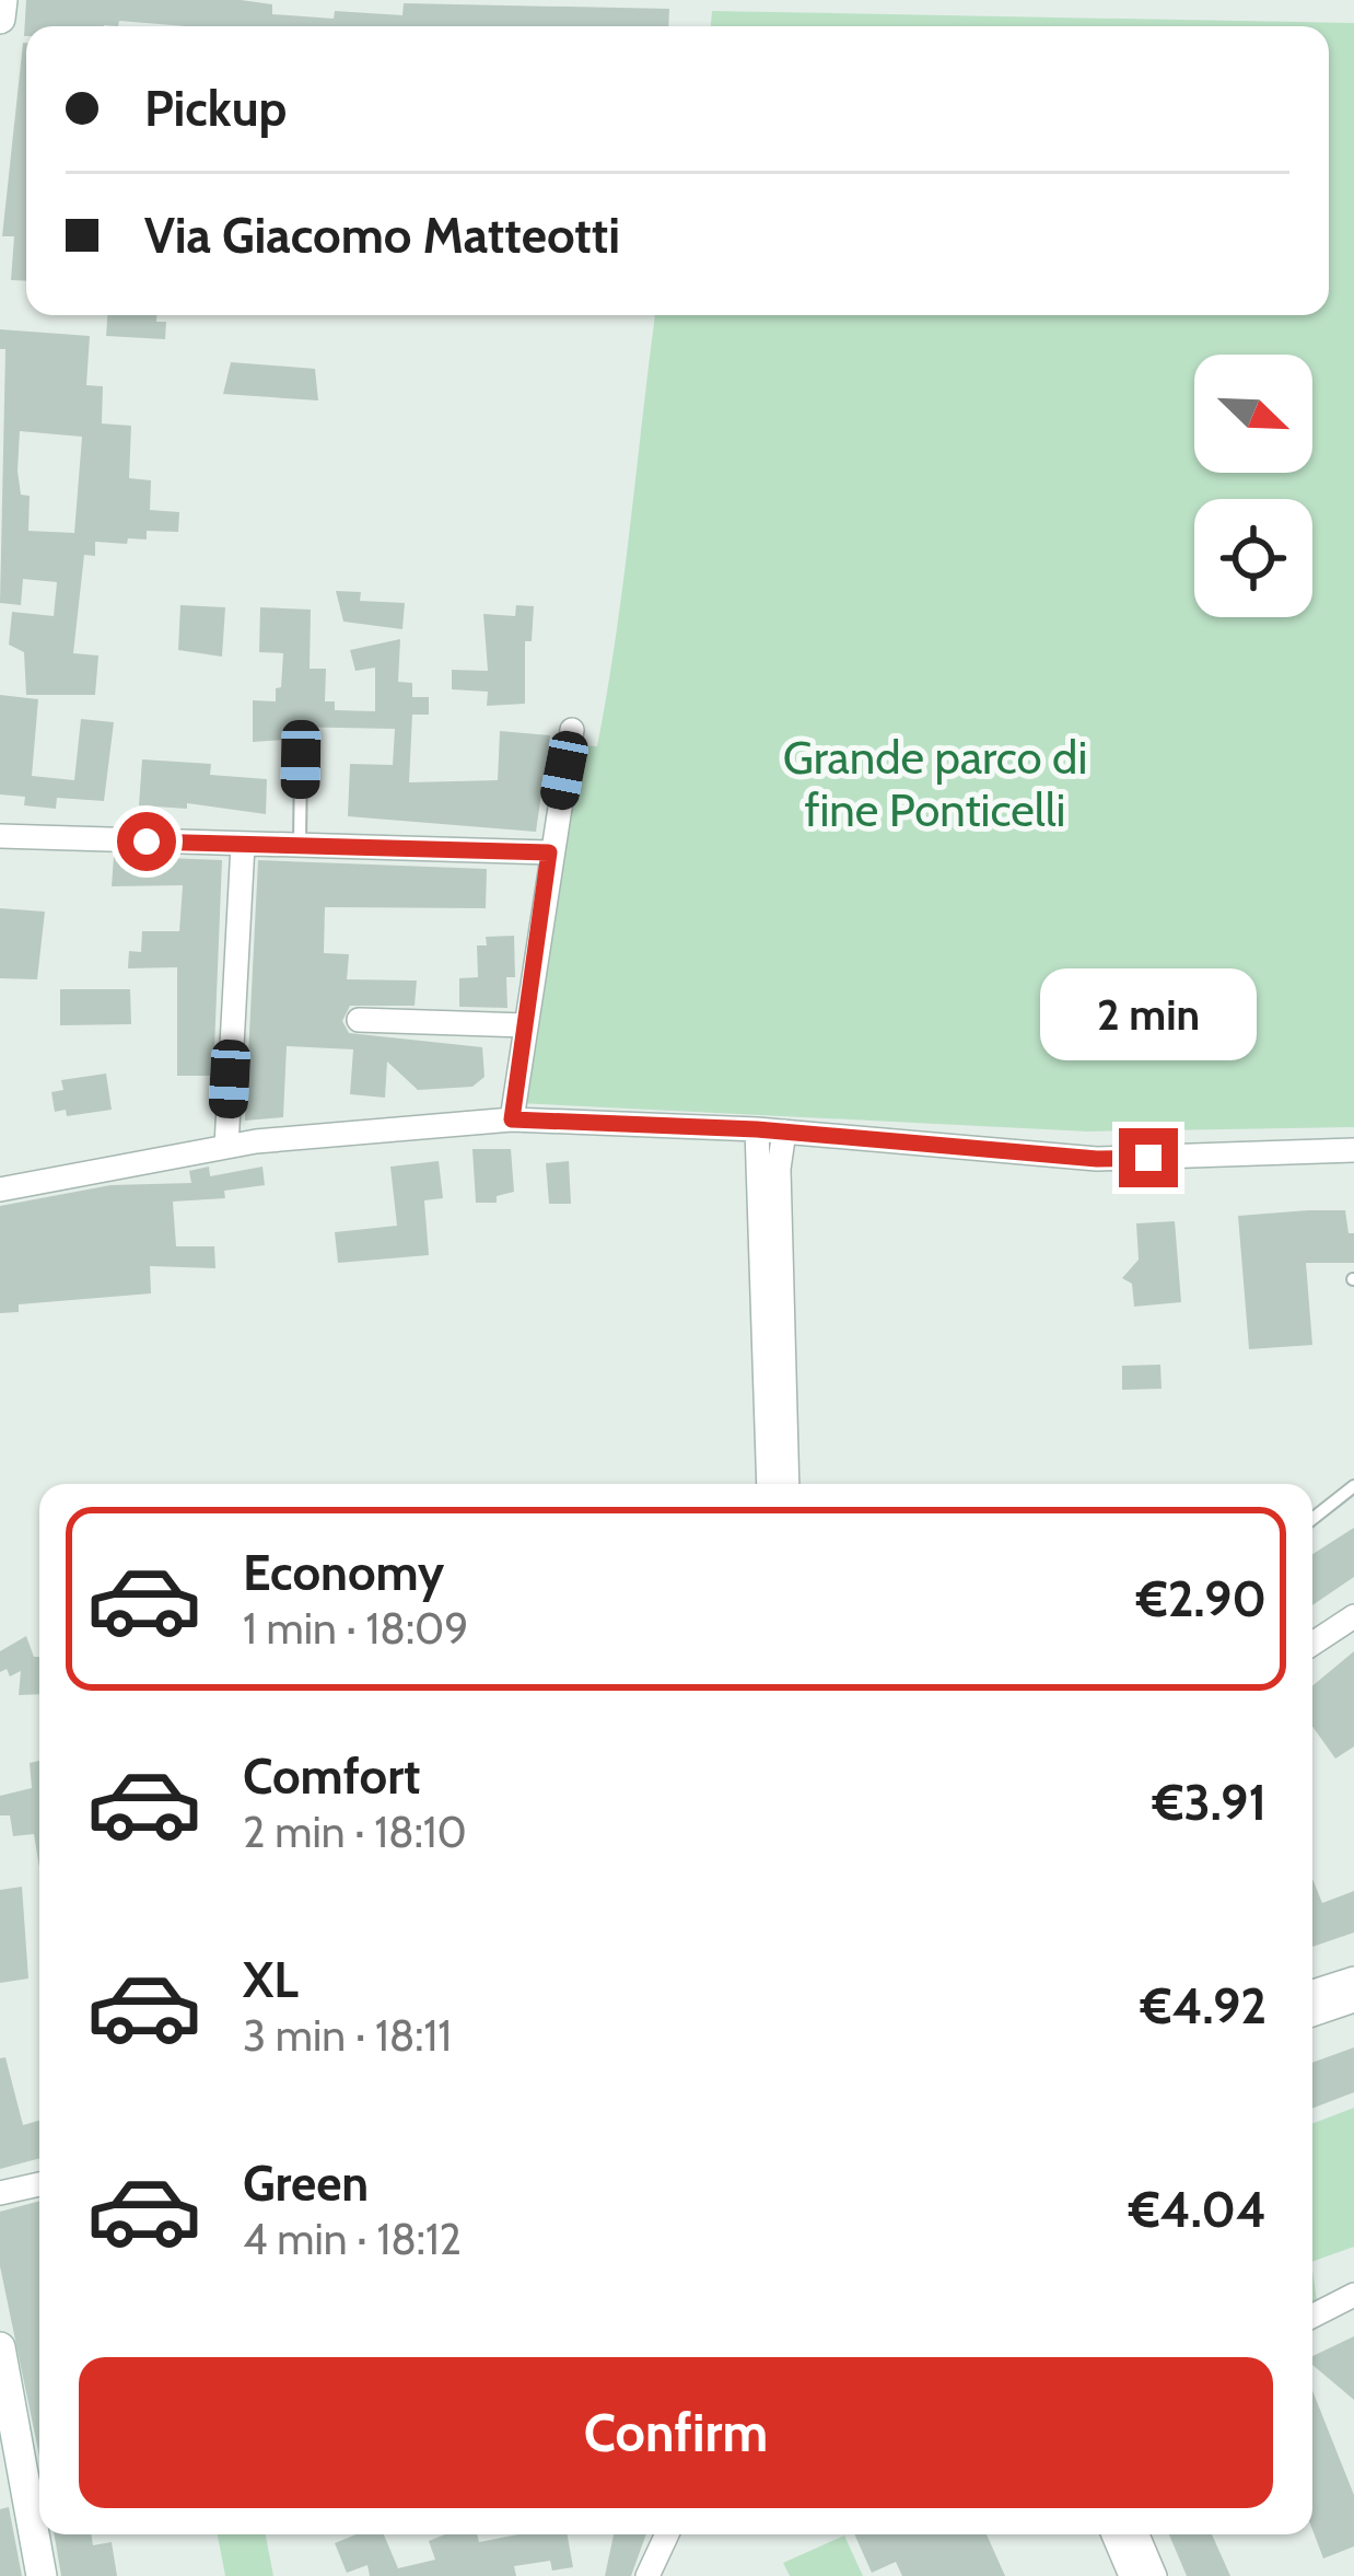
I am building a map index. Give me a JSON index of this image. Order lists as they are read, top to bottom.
{
  "parks": ["Grande parco di fine Ponticelli"],
  "north": "bottom right",
  "page": {
    "banner": ["Pickup", "Via Giacomo Matteotti"],
    "bubble": "2 min",
    "list": [
      {
        "name": "Economy",
        "note": "1 min · 18:09",
        "value": "€2.90"
      },
      {
        "name": "Comfort",
        "note": "2 min · 18:10",
        "value": "€3.91"
      },
      {
        "name": "XL",
        "note": "3 min · 18:11",
        "value": "€4.92"
      },
      {
        "name": "Green",
        "note": "4 min · 18:12",
        "value": "€4.04"
      }
    ],
    "buttons": "Confirm"
  }
}
